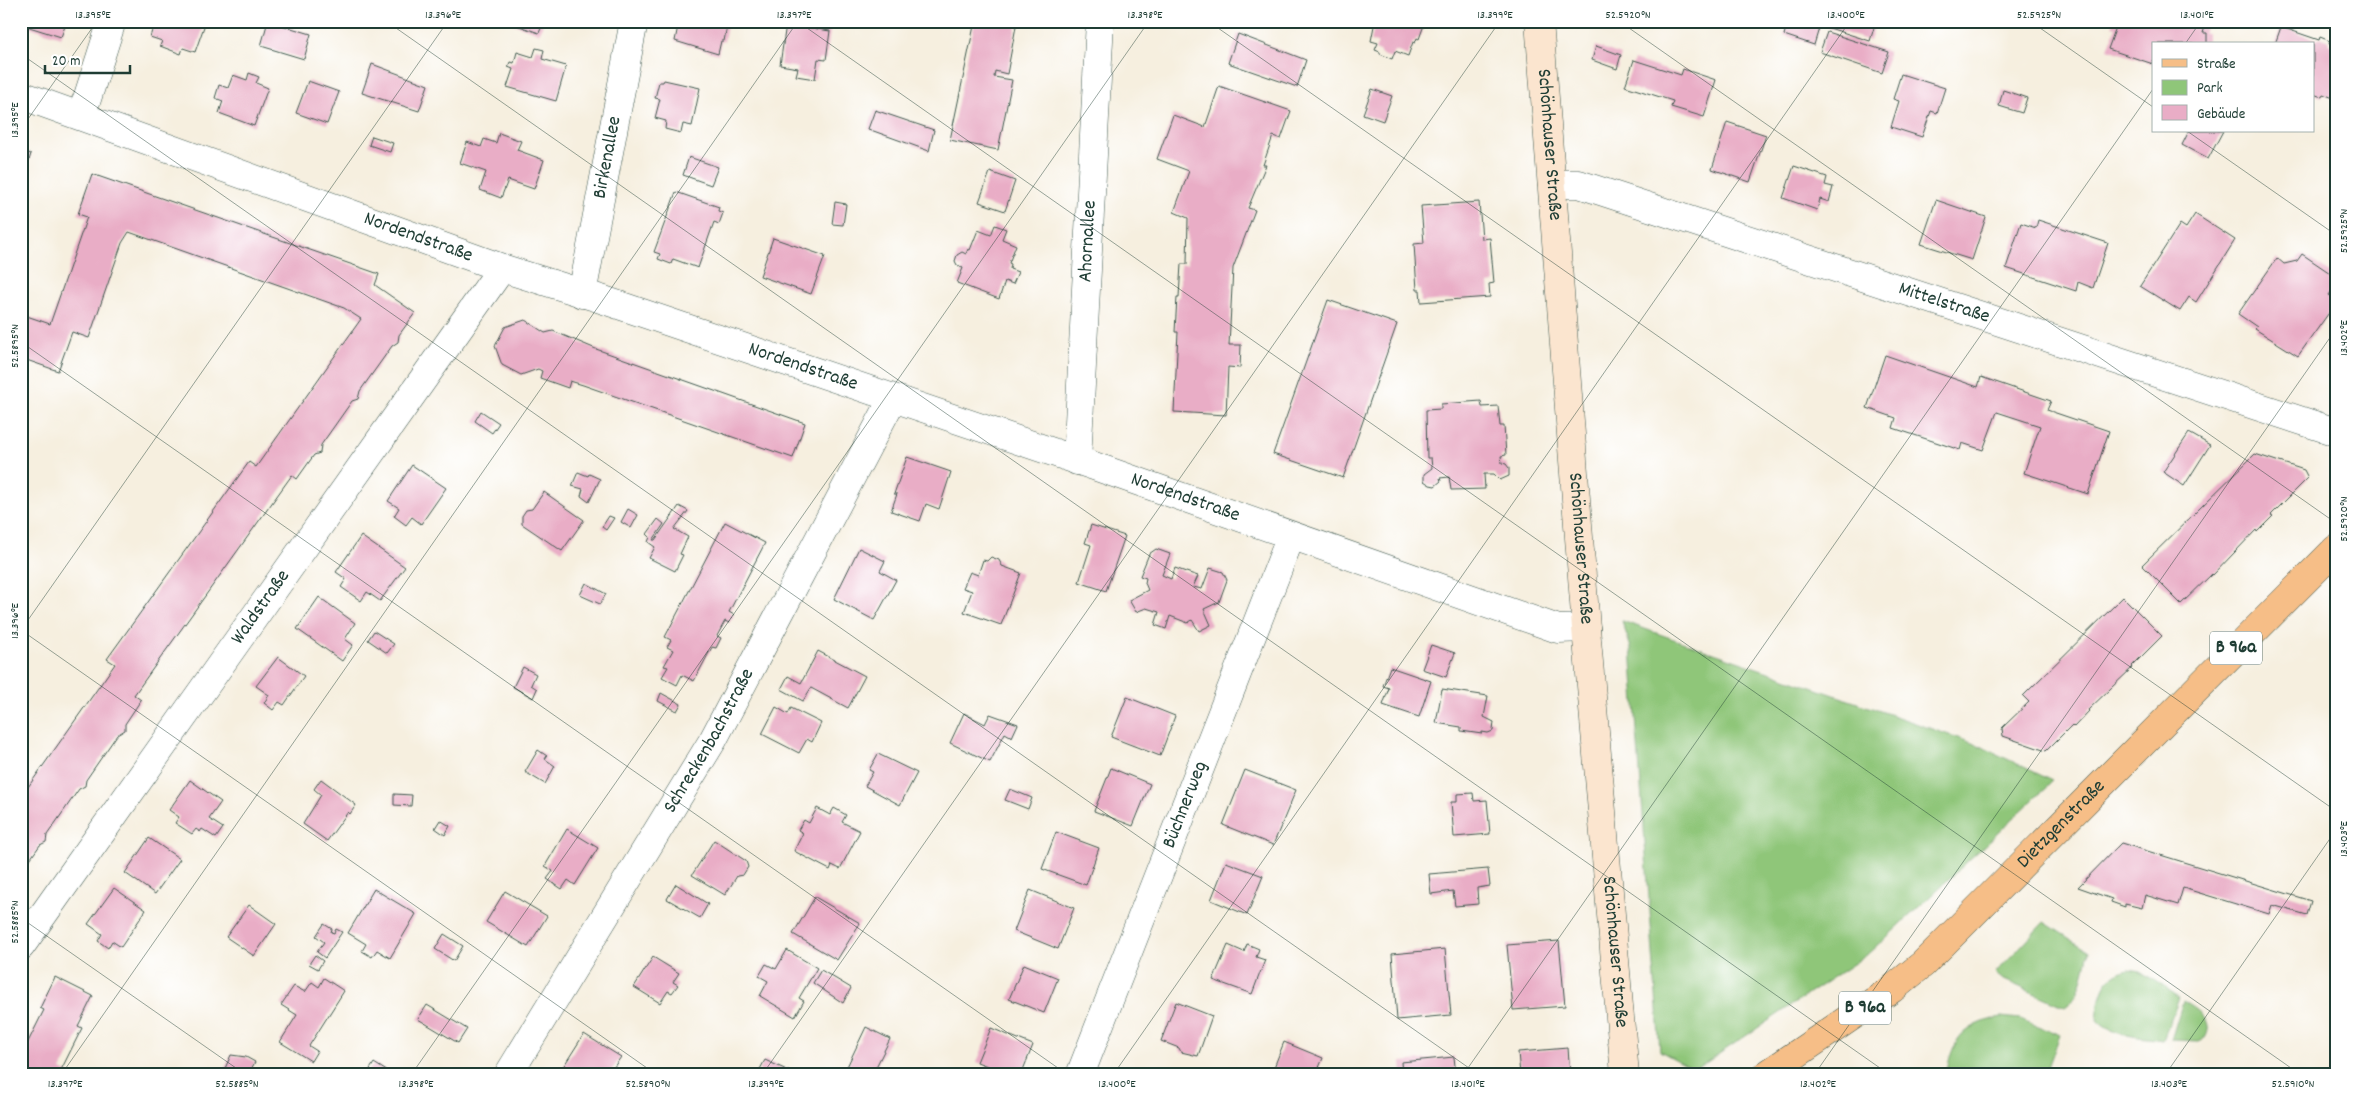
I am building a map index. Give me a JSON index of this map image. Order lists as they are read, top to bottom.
{
  "streets": {
    "main road": ["B 96a", "Dietzgenstraße"],
    "street": [
      "Schönhauser Straße",
      "Birkenallee",
      "Nordendstraße",
      "Ahornallee",
      "Mittelstraße",
      "Waldstraße",
      "Schreckenbachstraße",
      "Büchnerweg"
    ]
  },
  "crossings": [
    ["Schönhauser Straße", "Nordendstraße"],
    ["Schönhauser Straße", "Mittelstraße"],
    ["Birkenallee", "Nordendstraße"],
    ["Nordendstraße", "Ahornallee"],
    ["Nordendstraße", "Waldstraße"],
    ["Nordendstraße", "Schreckenbachstraße"],
    ["Nordendstraße", "Büchnerweg"]
  ],
  "legend": ["Straße", "Park", "Gebäude"],
  "scale_bar": "20 m",
  "coordinates": [
    "13.395°E",
    "13.396°E",
    "13.397°E",
    "13.398°E",
    "13.399°E",
    "52.5920°N",
    "13.400°E",
    "52.5925°N",
    "13.401°E",
    "13.402°E",
    "52.5895°N",
    "13.403°E",
    "52.5885°N",
    "52.5890°N",
    "52.5910°N"
  ]
}
